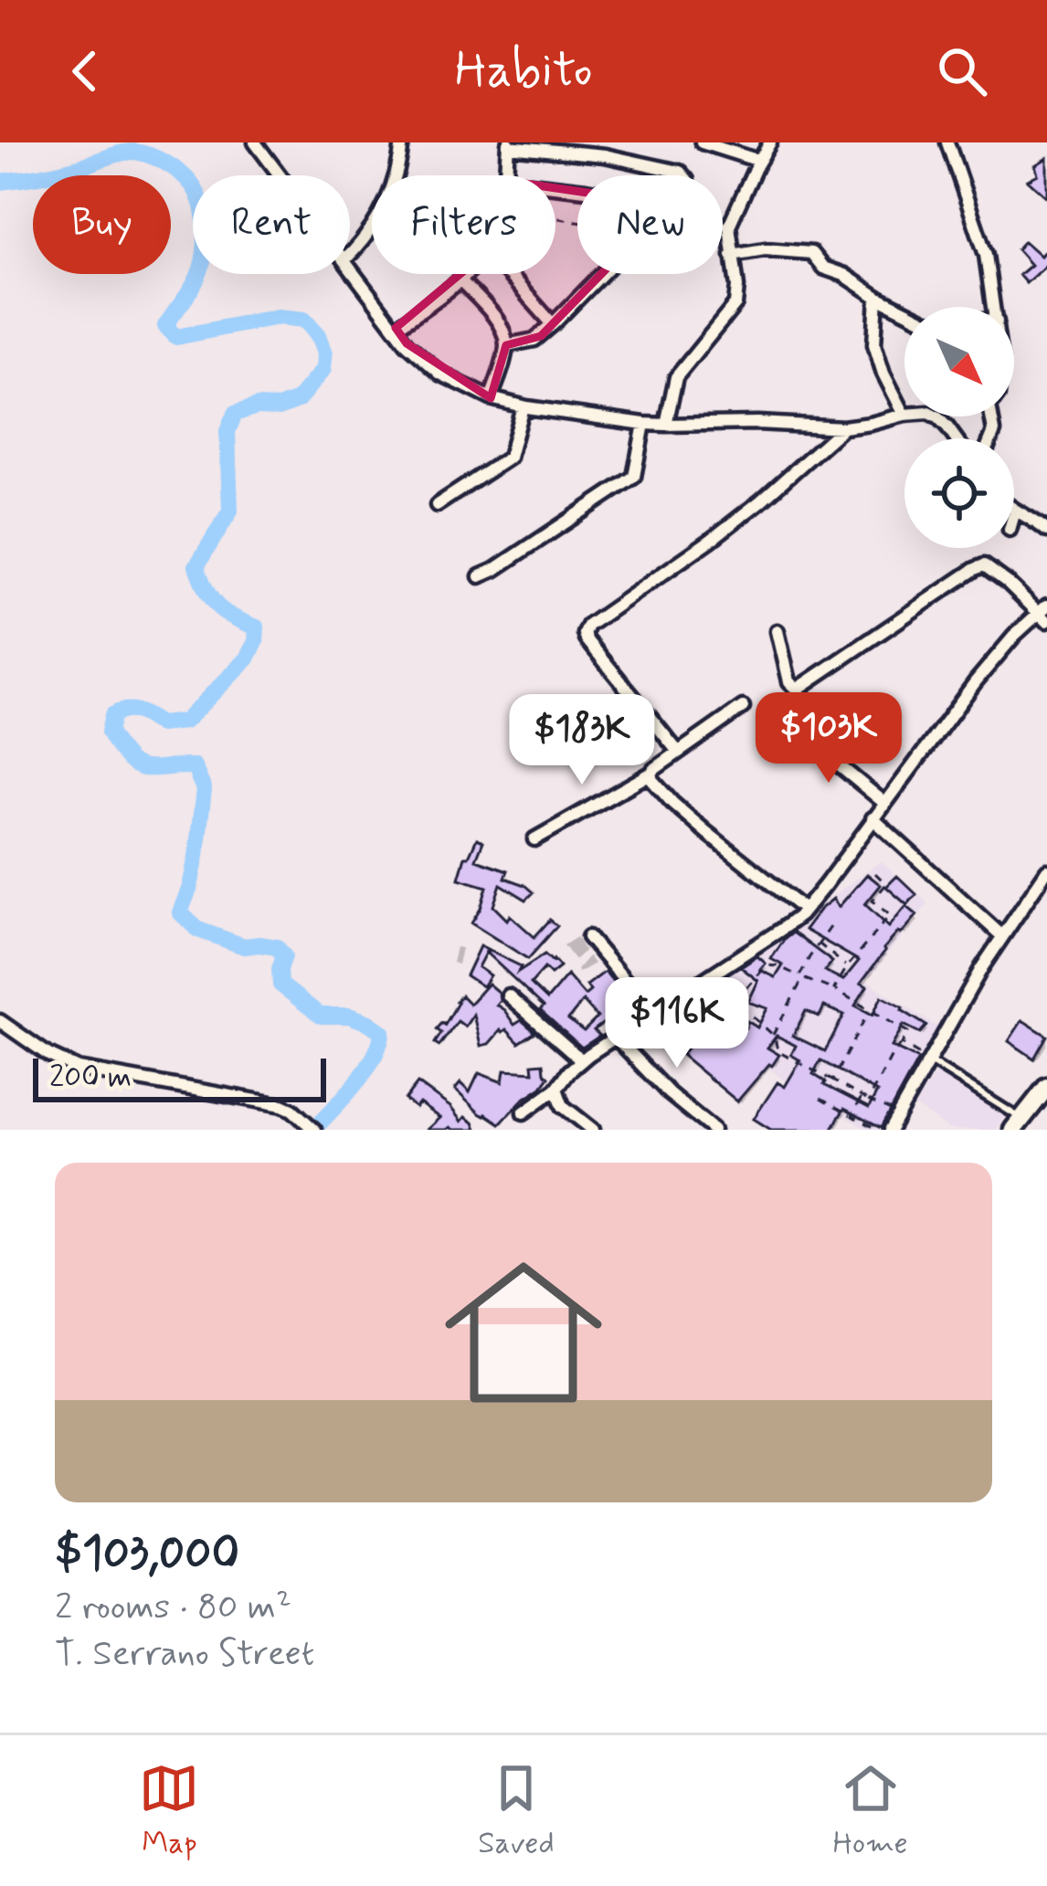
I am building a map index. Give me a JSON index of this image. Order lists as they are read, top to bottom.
{
  "scale_bar": "200 m",
  "north": "bottom right",
  "page": {
    "header": "Habito",
    "chip": [
      "Buy",
      "Rent",
      "Filters",
      "New"
    ],
    "price": ["$103K", "$183K", "$116K"],
    "scale": "200 m",
    "list": [
      {
        "name": "$103,000",
        "note": "2 rooms · 80 m² · T. Serrano Street"
      }
    ],
    "tabs": ["Map", "Saved", "Home"]
  }
}
